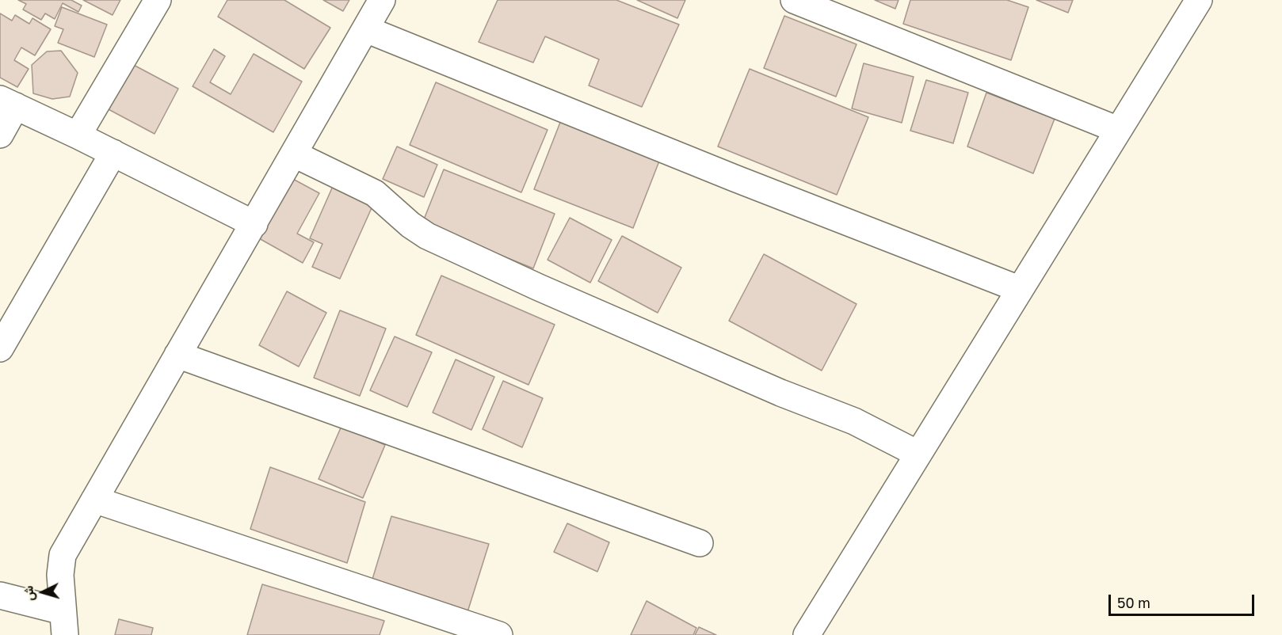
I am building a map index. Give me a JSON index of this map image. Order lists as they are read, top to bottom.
{
  "scale_bar": "50 m",
  "north": "left"
}
